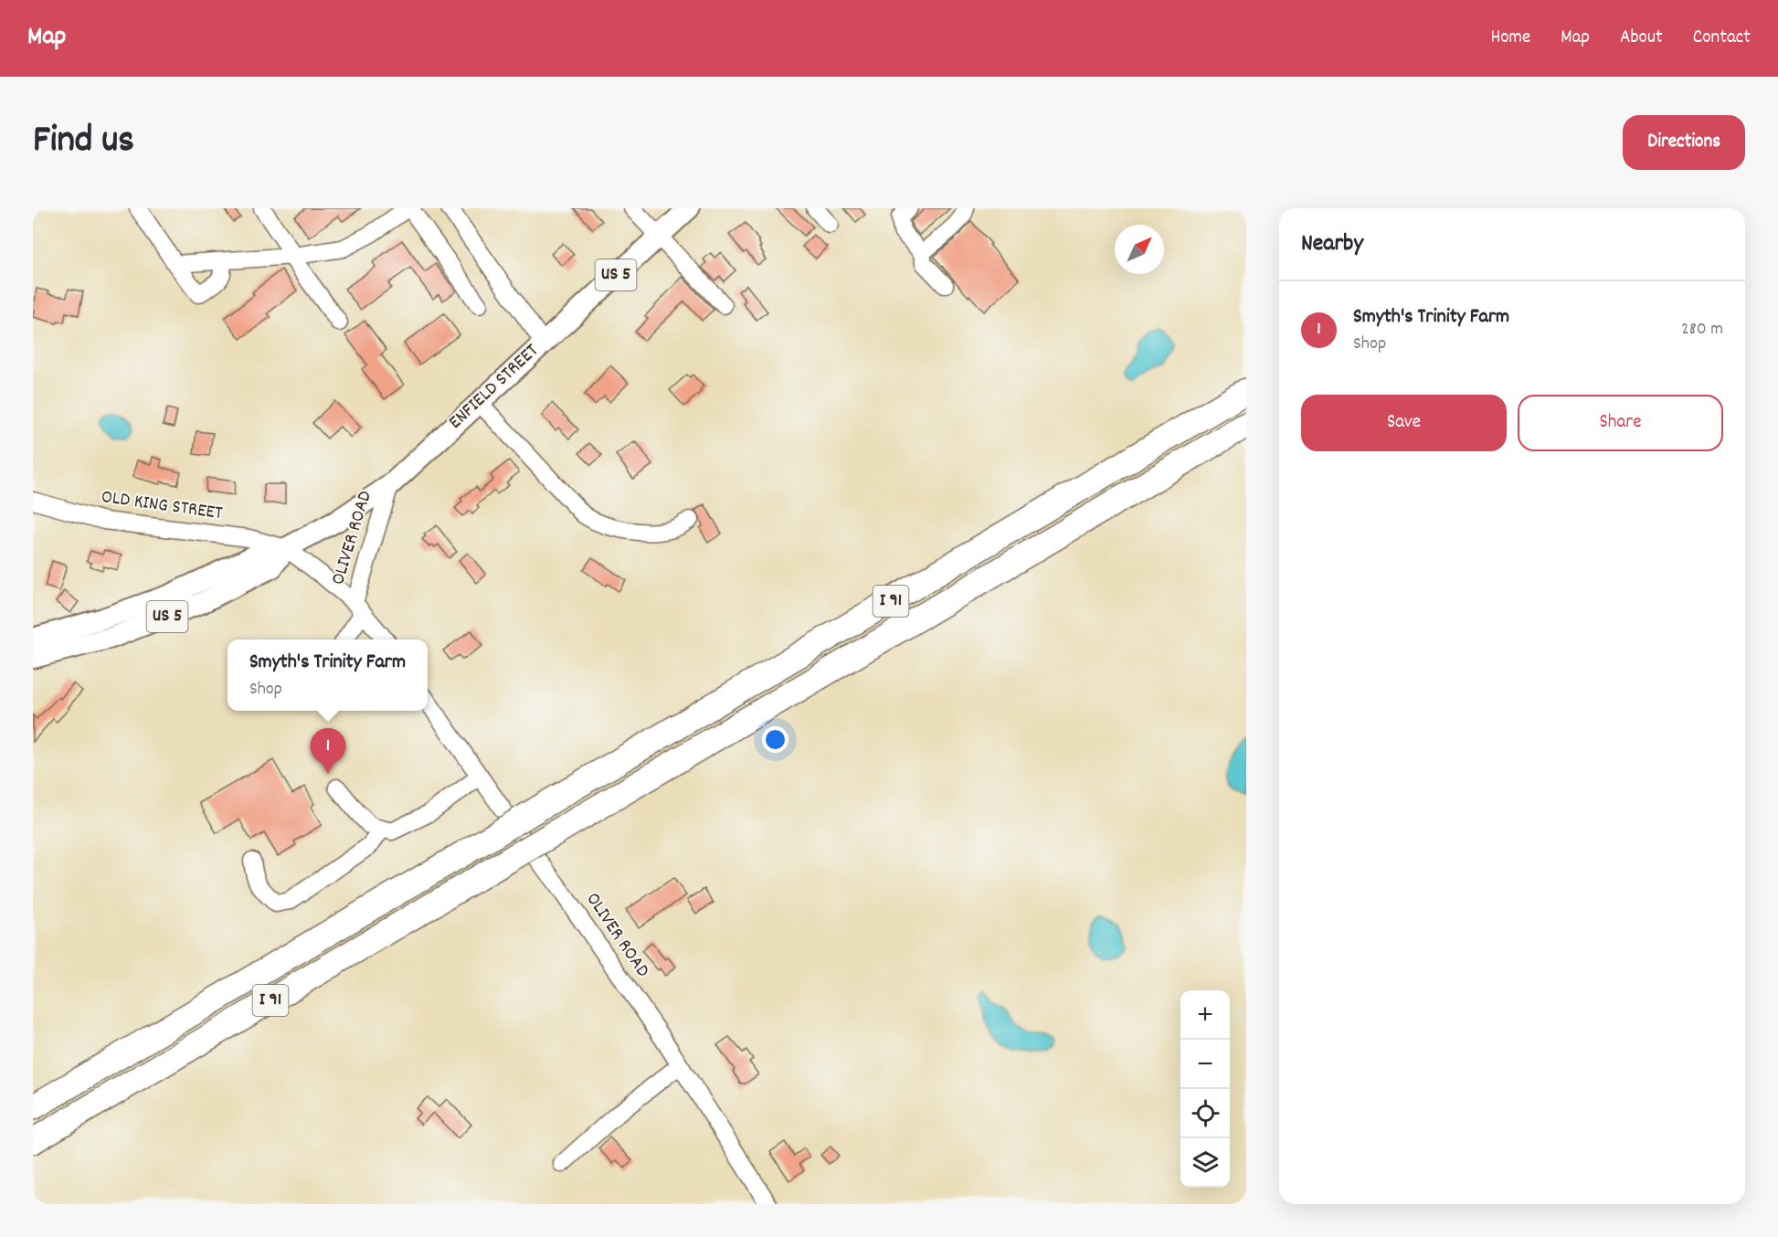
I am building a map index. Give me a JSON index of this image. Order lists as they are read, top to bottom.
{
  "streets": {
    "highway": ["I 91"],
    "main road": ["US 5", "ENFIELD STREET"],
    "street": ["OLD KING STREET", "OLIVER ROAD"]
  },
  "crossings": [
    ["US 5", "ENFIELD STREET"],
    ["US 5", "OLD KING STREET"],
    ["US 5", "OLIVER ROAD"],
    ["ENFIELD STREET", "OLD KING STREET"],
    ["ENFIELD STREET", "OLIVER ROAD"],
    ["OLD KING STREET", "OLIVER ROAD"]
  ],
  "north": "top right",
  "page": {
    "header": "Map",
    "nav": [
      "Home",
      "Map",
      "About",
      "Contact"
    ],
    "title": "Find us",
    "buttons": [
      "Directions",
      ["Save", "Share"]
    ],
    "heading": "Nearby",
    "list": [
      {
        "mark": "1",
        "name": "Smyth's Trinity Farm",
        "note": "Shop",
        "value": "280 m"
      }
    ],
    "popup": ["Smyth's Trinity Farm", "Shop"],
    "pins": "1",
    "map_buttons": ["+", "−"]
  }
}
